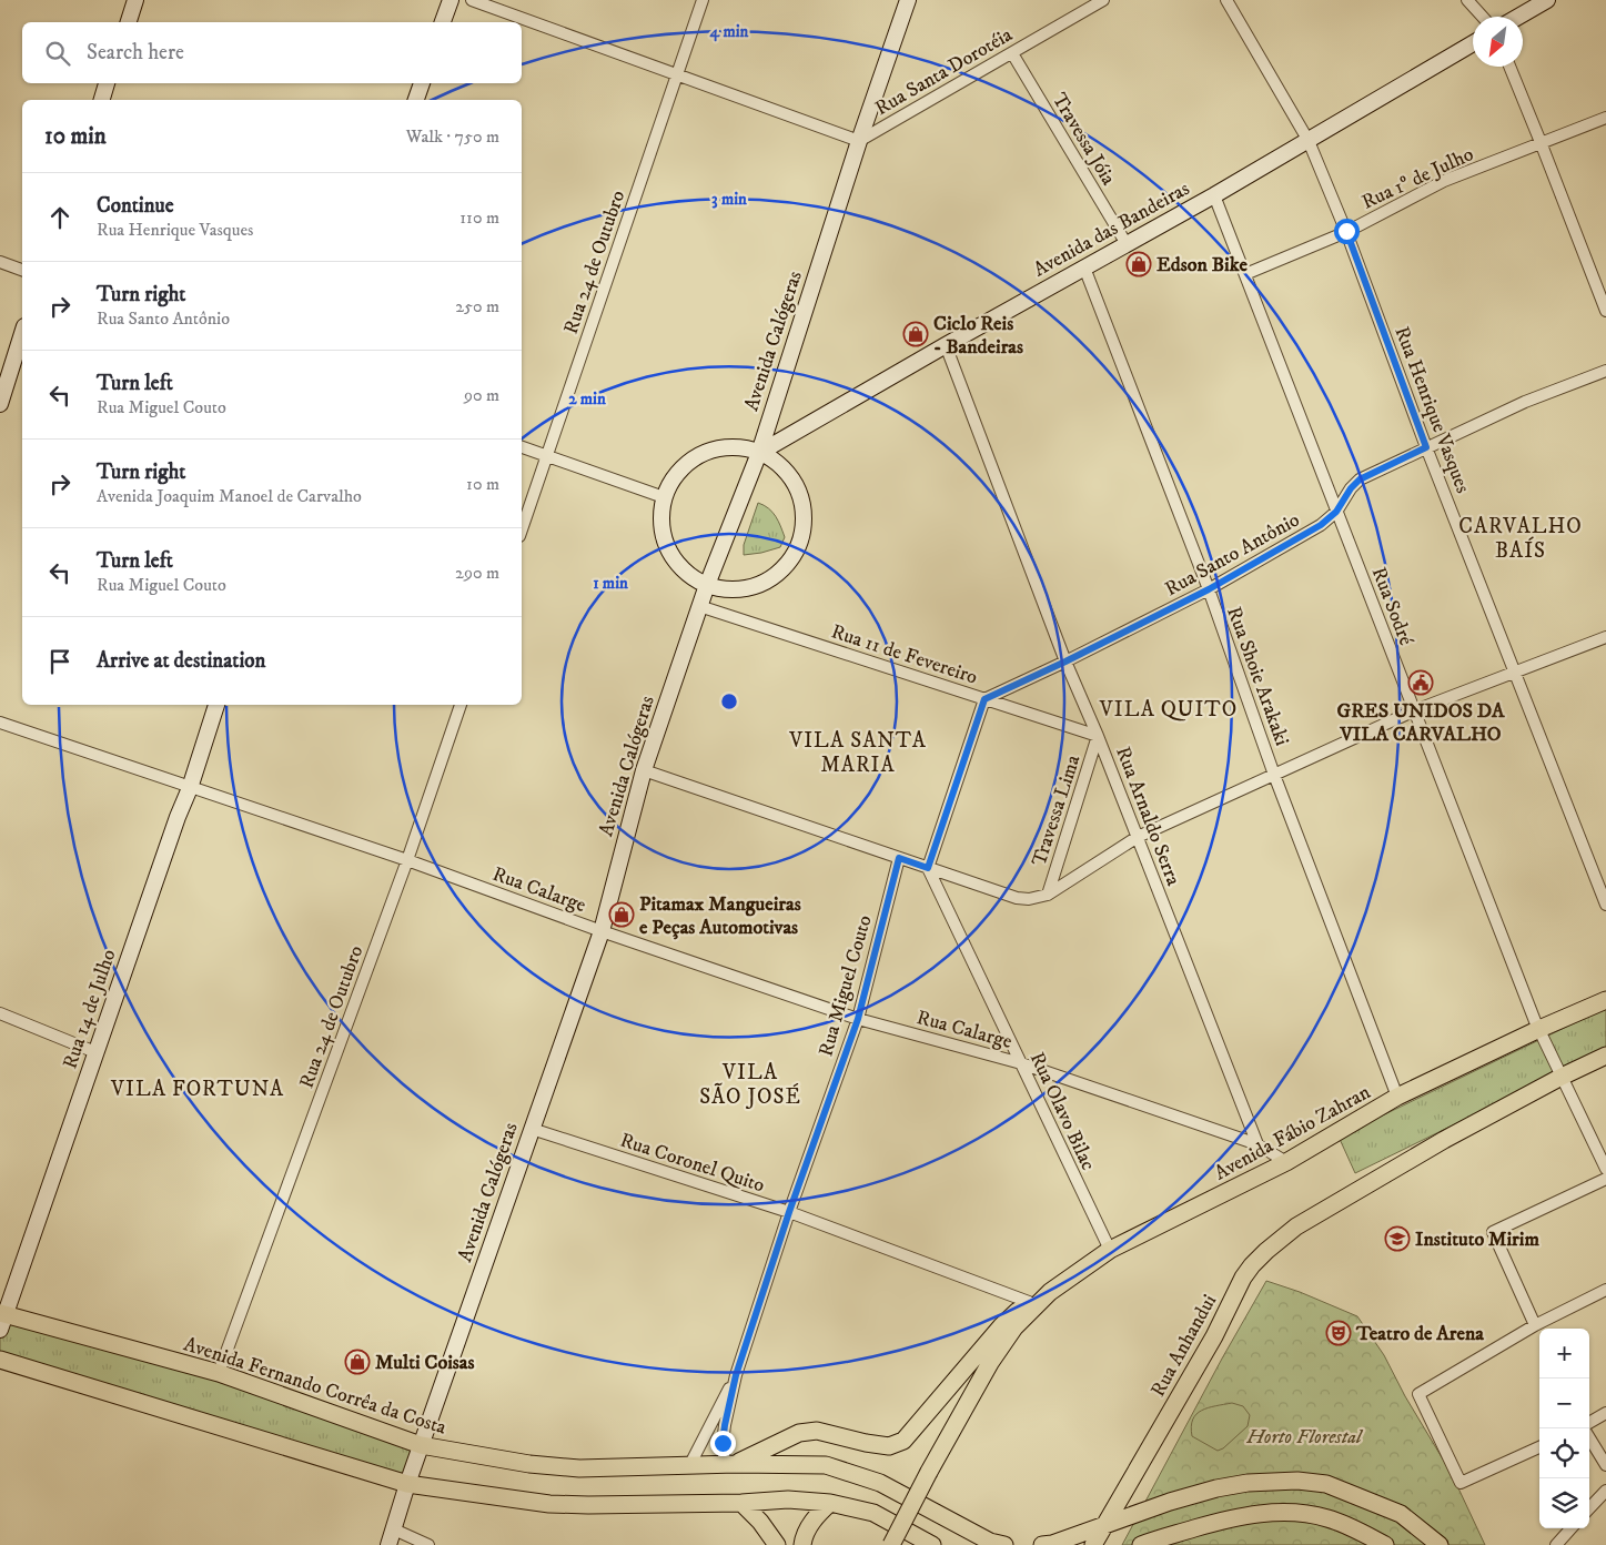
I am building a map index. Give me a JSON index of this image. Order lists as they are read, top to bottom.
{
  "streets": {
    "main road": ["Avenida Fábio Zahran", "Rua Anhandui", "Avenida Fernando Corrêa da Costa"],
    "street": [
      "Rua Santa Dorotéia",
      "Travessa Jóia",
      "Rua 1º de Julho",
      "Avenida das Bandeiras",
      "Rua 24 de Outubro",
      "Avenida Calógeras",
      "Rua Henrique Vasques",
      "Rua Santo Antônio",
      "Rua Sodré",
      "Rua 11 de Fevereiro",
      "Rua Shoie Arakaki",
      "Travessa Lima",
      "Rua Arnaldo Serra",
      "Rua Calarge",
      "Rua Miguel Couto",
      "Rua 14 de Julho",
      "Rua Olavo Bilac",
      "Rua Coronel Quito"
    ]
  },
  "crossings": [
    ["Rua Santa Dorotéia", "Travessa Jóia"],
    ["Rua Santa Dorotéia", "Avenida Calógeras"],
    ["Travessa Jóia", "Avenida das Bandeiras"],
    ["Rua 1º de Julho", "Rua Henrique Vasques"],
    ["Rua 1º de Julho", "Rua Sodré"],
    ["Avenida das Bandeiras", "Avenida Calógeras"],
    ["Avenida das Bandeiras", "Rua Henrique Vasques"],
    ["Avenida das Bandeiras", "Rua Sodré"],
    ["Avenida das Bandeiras", "Rua Shoie Arakaki"],
    ["Avenida das Bandeiras", "Rua Arnaldo Serra"],
    ["Rua 24 de Outubro", "Rua Calarge"],
    ["Rua 24 de Outubro", "Avenida Fernando Corrêa da Costa"],
    ["Avenida Calógeras", "Rua 11 de Fevereiro"],
    ["Avenida Calógeras", "Rua Calarge"],
    ["Avenida Calógeras", "Rua Coronel Quito"],
    ["Avenida Calógeras", "Avenida Fernando Corrêa da Costa"],
    ["Rua Henrique Vasques", "Rua Santo Antônio"],
    ["Rua Santo Antônio", "Rua Sodré"],
    ["Rua Santo Antônio", "Rua 11 de Fevereiro"],
    ["Rua Santo Antônio", "Rua Shoie Arakaki"],
    ["Rua Santo Antônio", "Rua Arnaldo Serra"],
    ["Rua Sodré", "Avenida Fábio Zahran"],
    ["Rua Sodré", "Rua Anhandui"],
    ["Rua 11 de Fevereiro", "Travessa Lima"],
    ["Rua 11 de Fevereiro", "Rua Arnaldo Serra"],
    ["Rua Shoie Arakaki", "Avenida Fábio Zahran"],
    ["Travessa Lima", "Rua Arnaldo Serra"],
    ["Rua Arnaldo Serra", "Rua Calarge"],
    ["Rua Calarge", "Rua Miguel Couto"],
    ["Rua Calarge", "Rua 14 de Julho"],
    ["Rua Calarge", "Rua Olavo Bilac"],
    ["Rua Calarge", "Avenida Fábio Zahran"],
    ["Rua Miguel Couto", "Rua Coronel Quito"],
    ["Rua Miguel Couto", "Avenida Fernando Corrêa da Costa"],
    ["Rua 14 de Julho", "Avenida Fernando Corrêa da Costa"],
    ["Rua Olavo Bilac", "Avenida Fábio Zahran"],
    ["Avenida Fábio Zahran", "Rua Coronel Quito"]
  ],
  "districts": [
    "CARVALHO BAÍS",
    "VILA QUITO",
    "VILA SANTA MARIA",
    "VILA SÃO JOSÉ",
    "VILA FORTUNA"
  ],
  "parks": ["Horto Florestal"],
  "places": {
    "shop": [
      "Edson Bike",
      "Ciclo Reis - Bandeiras",
      "Pitamax Mangueiras e Peças Automotivas",
      "Multi Coisas"
    ],
    "public building": ["GRES UNIDOS DA VILA CARVALHO"],
    "school or university": ["Instituto Mirim"],
    "theatre": ["Teatro de Arena"]
  },
  "north": "bottom left",
  "page": {
    "search": "Search here",
    "heading": ["10 min", "Walk · 750 m"],
    "list": [
      ["Continue", "Rua Henrique Vasques", "110 m"],
      ["Turn right", "Rua Santo Antônio", "250 m"],
      ["Turn left", "Rua Miguel Couto", "90 m"],
      ["Turn right", "Avenida Joaquim Manoel de Carvalho", "10 m"],
      ["Turn left", "Rua Miguel Couto", "290 m"],
      "Arrive at destination"
    ],
    "map_buttons": ["+", "−"]
  },
  "rings": [
    "4 min",
    "3 min",
    "2 min",
    "1 min"
  ]
}
